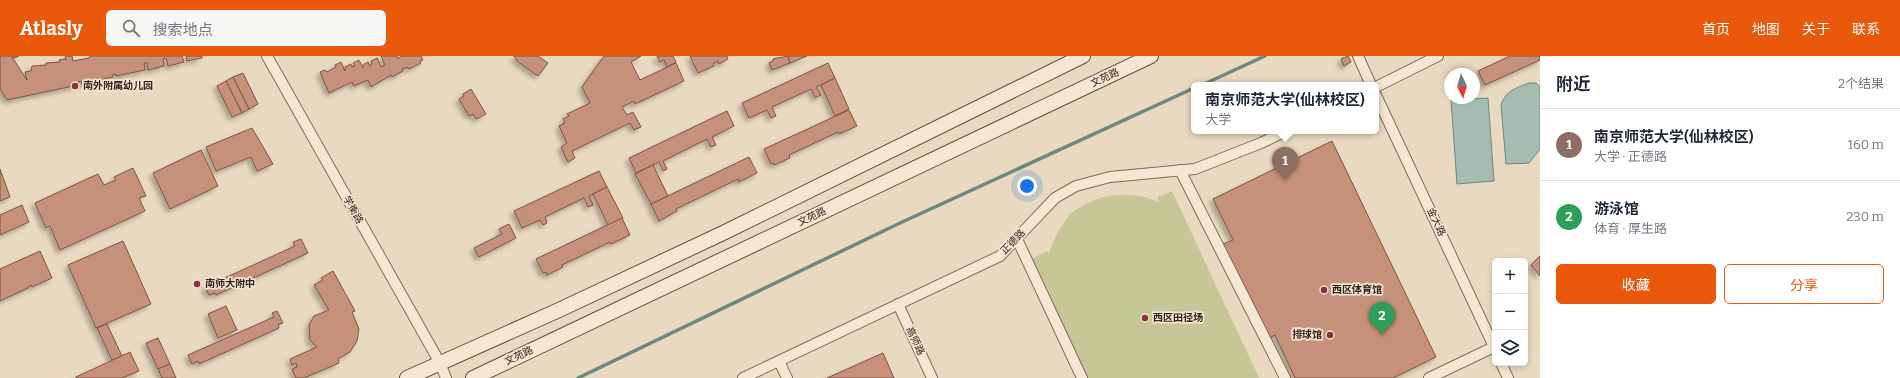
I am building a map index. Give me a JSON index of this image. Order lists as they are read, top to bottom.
{
  "streets": {
    "main road": ["文苑路"],
    "street": [
      "学衡路",
      "金大路",
      "正德路",
      "高师路"
    ]
  },
  "crossings": [
    ["正德路", "高师路"]
  ],
  "places": [
    "南外附属幼儿园",
    "南师大附中",
    "西区体育馆",
    "西区田径场",
    "排球馆"
  ],
  "north": "bottom",
  "page": {
    "header": "Atlasly",
    "search": "搜索地点",
    "nav": [
      "首页",
      "地图",
      "关于",
      "联系"
    ],
    "heading": ["附近", "2个结果"],
    "popup": ["南京师范大学(仙林校区)", "大学"],
    "list": [
      {
        "mark": "1",
        "name": "南京师范大学(仙林校区)",
        "note": "大学 · 正德路",
        "value": "160 m"
      },
      {
        "mark": "2",
        "name": "游泳馆",
        "note": "体育 · 厚生路",
        "value": "230 m"
      }
    ],
    "pins": ["1", "2"],
    "buttons": ["收藏", "分享"],
    "map_buttons": ["+", "−"]
  }
}
